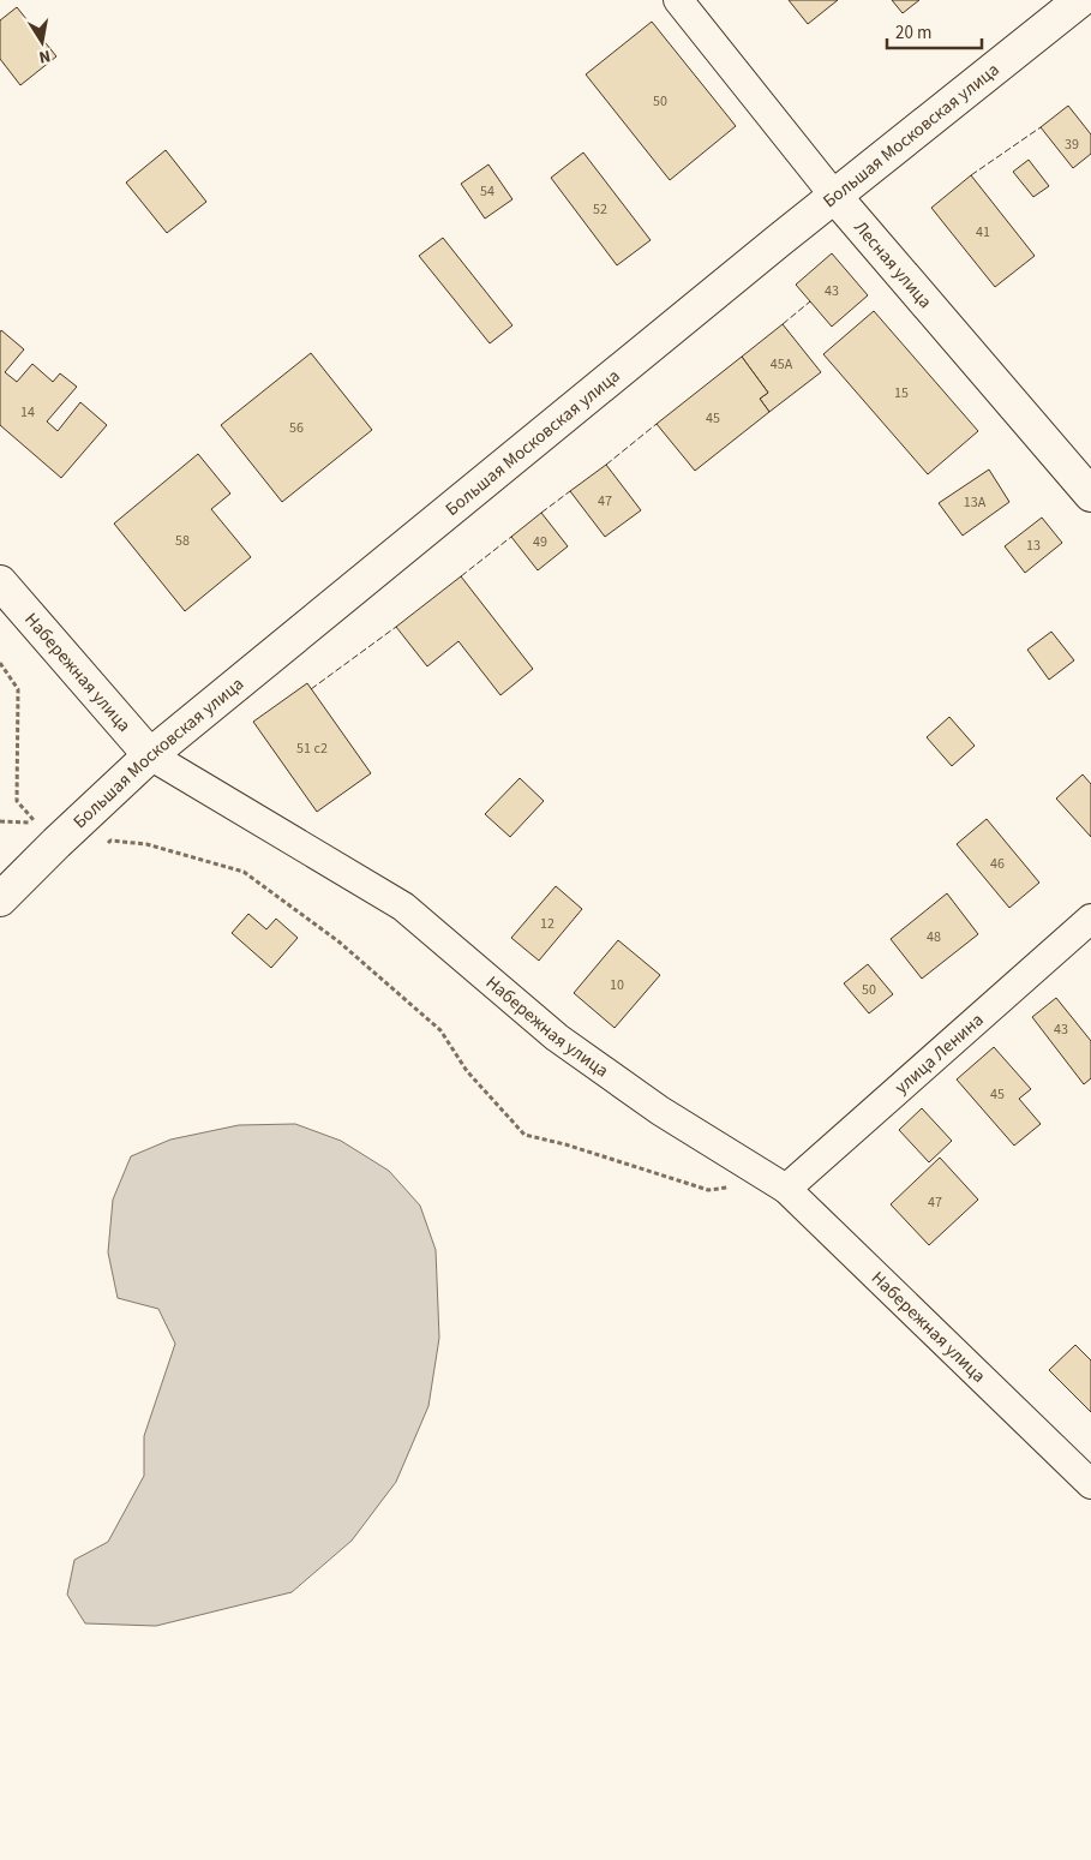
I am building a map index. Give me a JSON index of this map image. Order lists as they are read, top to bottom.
{
  "streets": {
    "main road": ["Большая Московская улица", "Лесная улица", "Набережная улица"],
    "street": ["улица Ленина"]
  },
  "crossings": [
    ["Большая Московская улица", "Лесная улица"],
    ["Большая Московская улица", "Набережная улица"],
    ["Набережная улица", "улица Ленина"]
  ],
  "house_numbers": [
    "50",
    "39",
    "54",
    "52",
    "41",
    "43",
    "45А",
    "15",
    "14",
    "45",
    "56",
    "47",
    "13А",
    "58",
    "49",
    "13",
    "51 с2",
    "46",
    "12",
    "48",
    "10",
    "50",
    "43",
    "45",
    "47"
  ],
  "scale_bar": "20 m",
  "north": "bottom"
}
